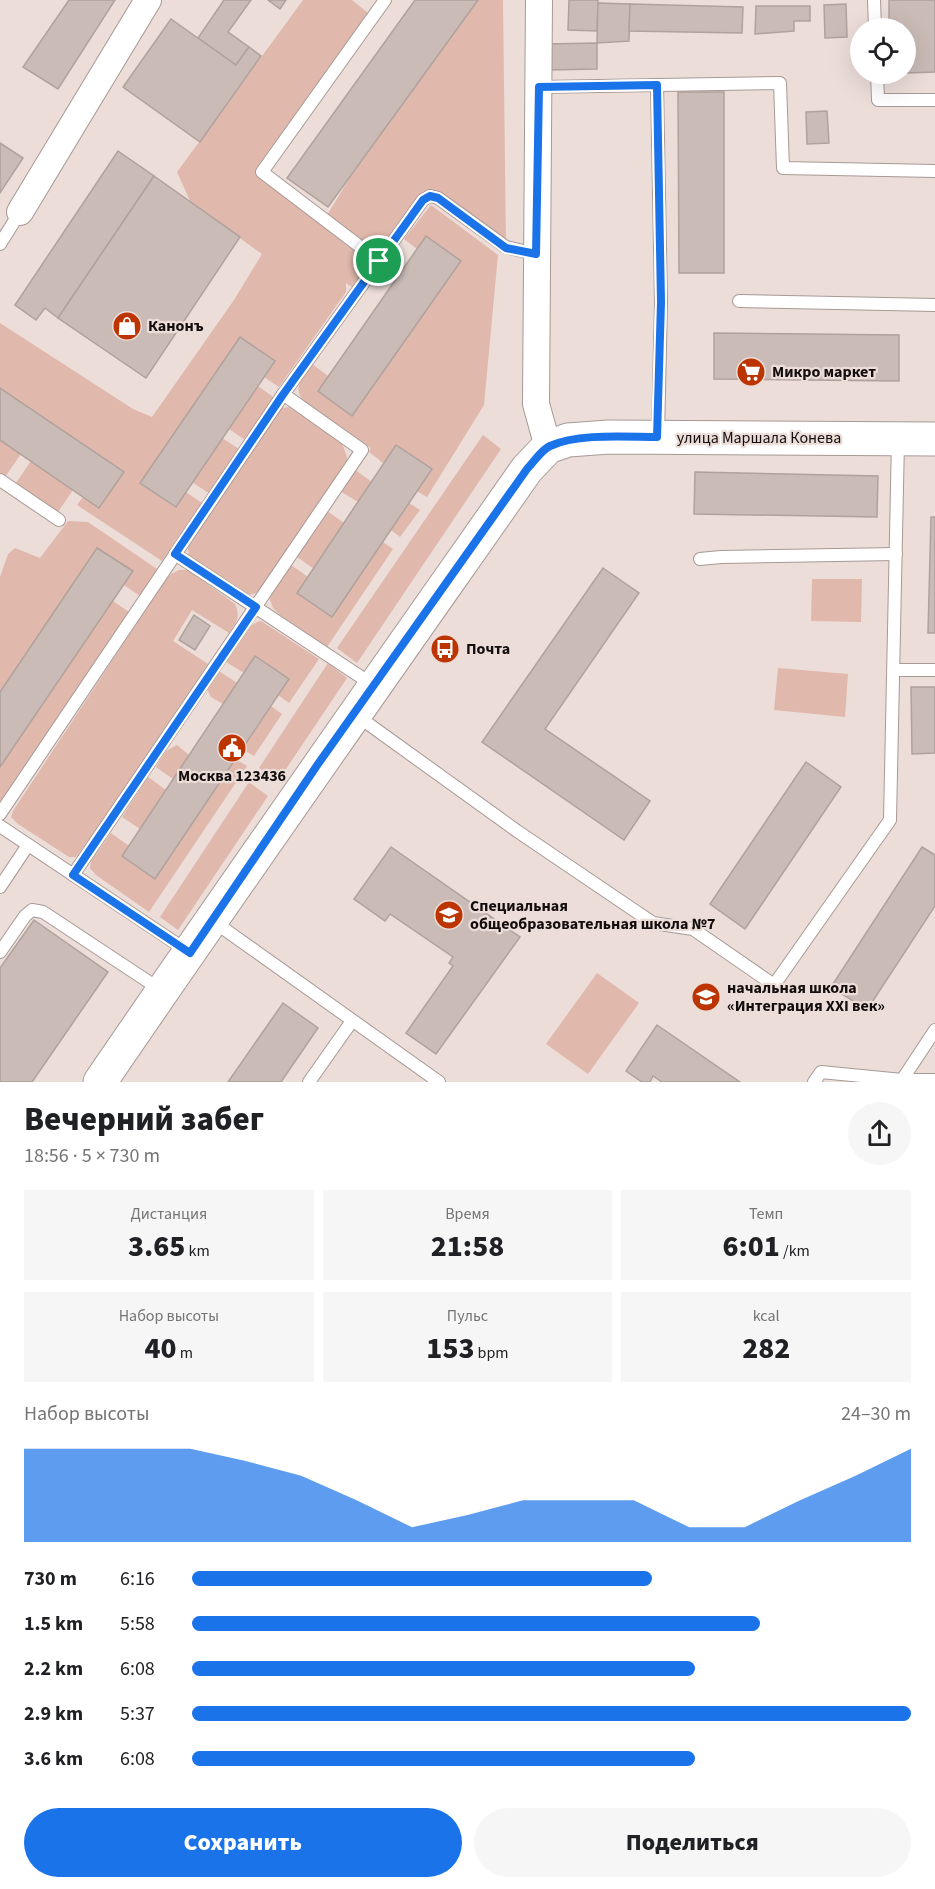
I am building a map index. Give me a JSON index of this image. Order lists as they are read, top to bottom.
{
  "streets": {
    "street": ["улица Маршала Конева"]
  },
  "places": {
    "shop": ["Канонъ"],
    "supermarket": ["Микро маркет"],
    "bus stop": ["Почта"],
    "public building": ["Москва 123436"],
    "school or university": ["Специальная общеобразовательная школа №7", "начальная школа «Интеграция XXI век»"]
  },
  "page": {
    "heading": ["Вечерний забег", "18:56 · 5 × 730 m"],
    "stats": [
      ["Дистанция", "3.65 km"],
      ["Время", "21:58"],
      ["Темп", "6:01 /km"],
      ["Набор высоты", "40 m"],
      ["Пульс", "153 bpm"],
      ["kcal", "282"]
    ],
    "chart": ["Набор высоты", "24–30 m"],
    "list": [
      {
        "name": "730 m",
        "note": "6:16"
      },
      {
        "name": "1.5 km",
        "note": "5:58"
      },
      {
        "name": "2.2 km",
        "note": "6:08"
      },
      {
        "name": "2.9 km",
        "note": "5:37"
      },
      {
        "name": "3.6 km",
        "note": "6:08"
      }
    ],
    "buttons": ["Сохранить", "Поделиться"]
  }
}
